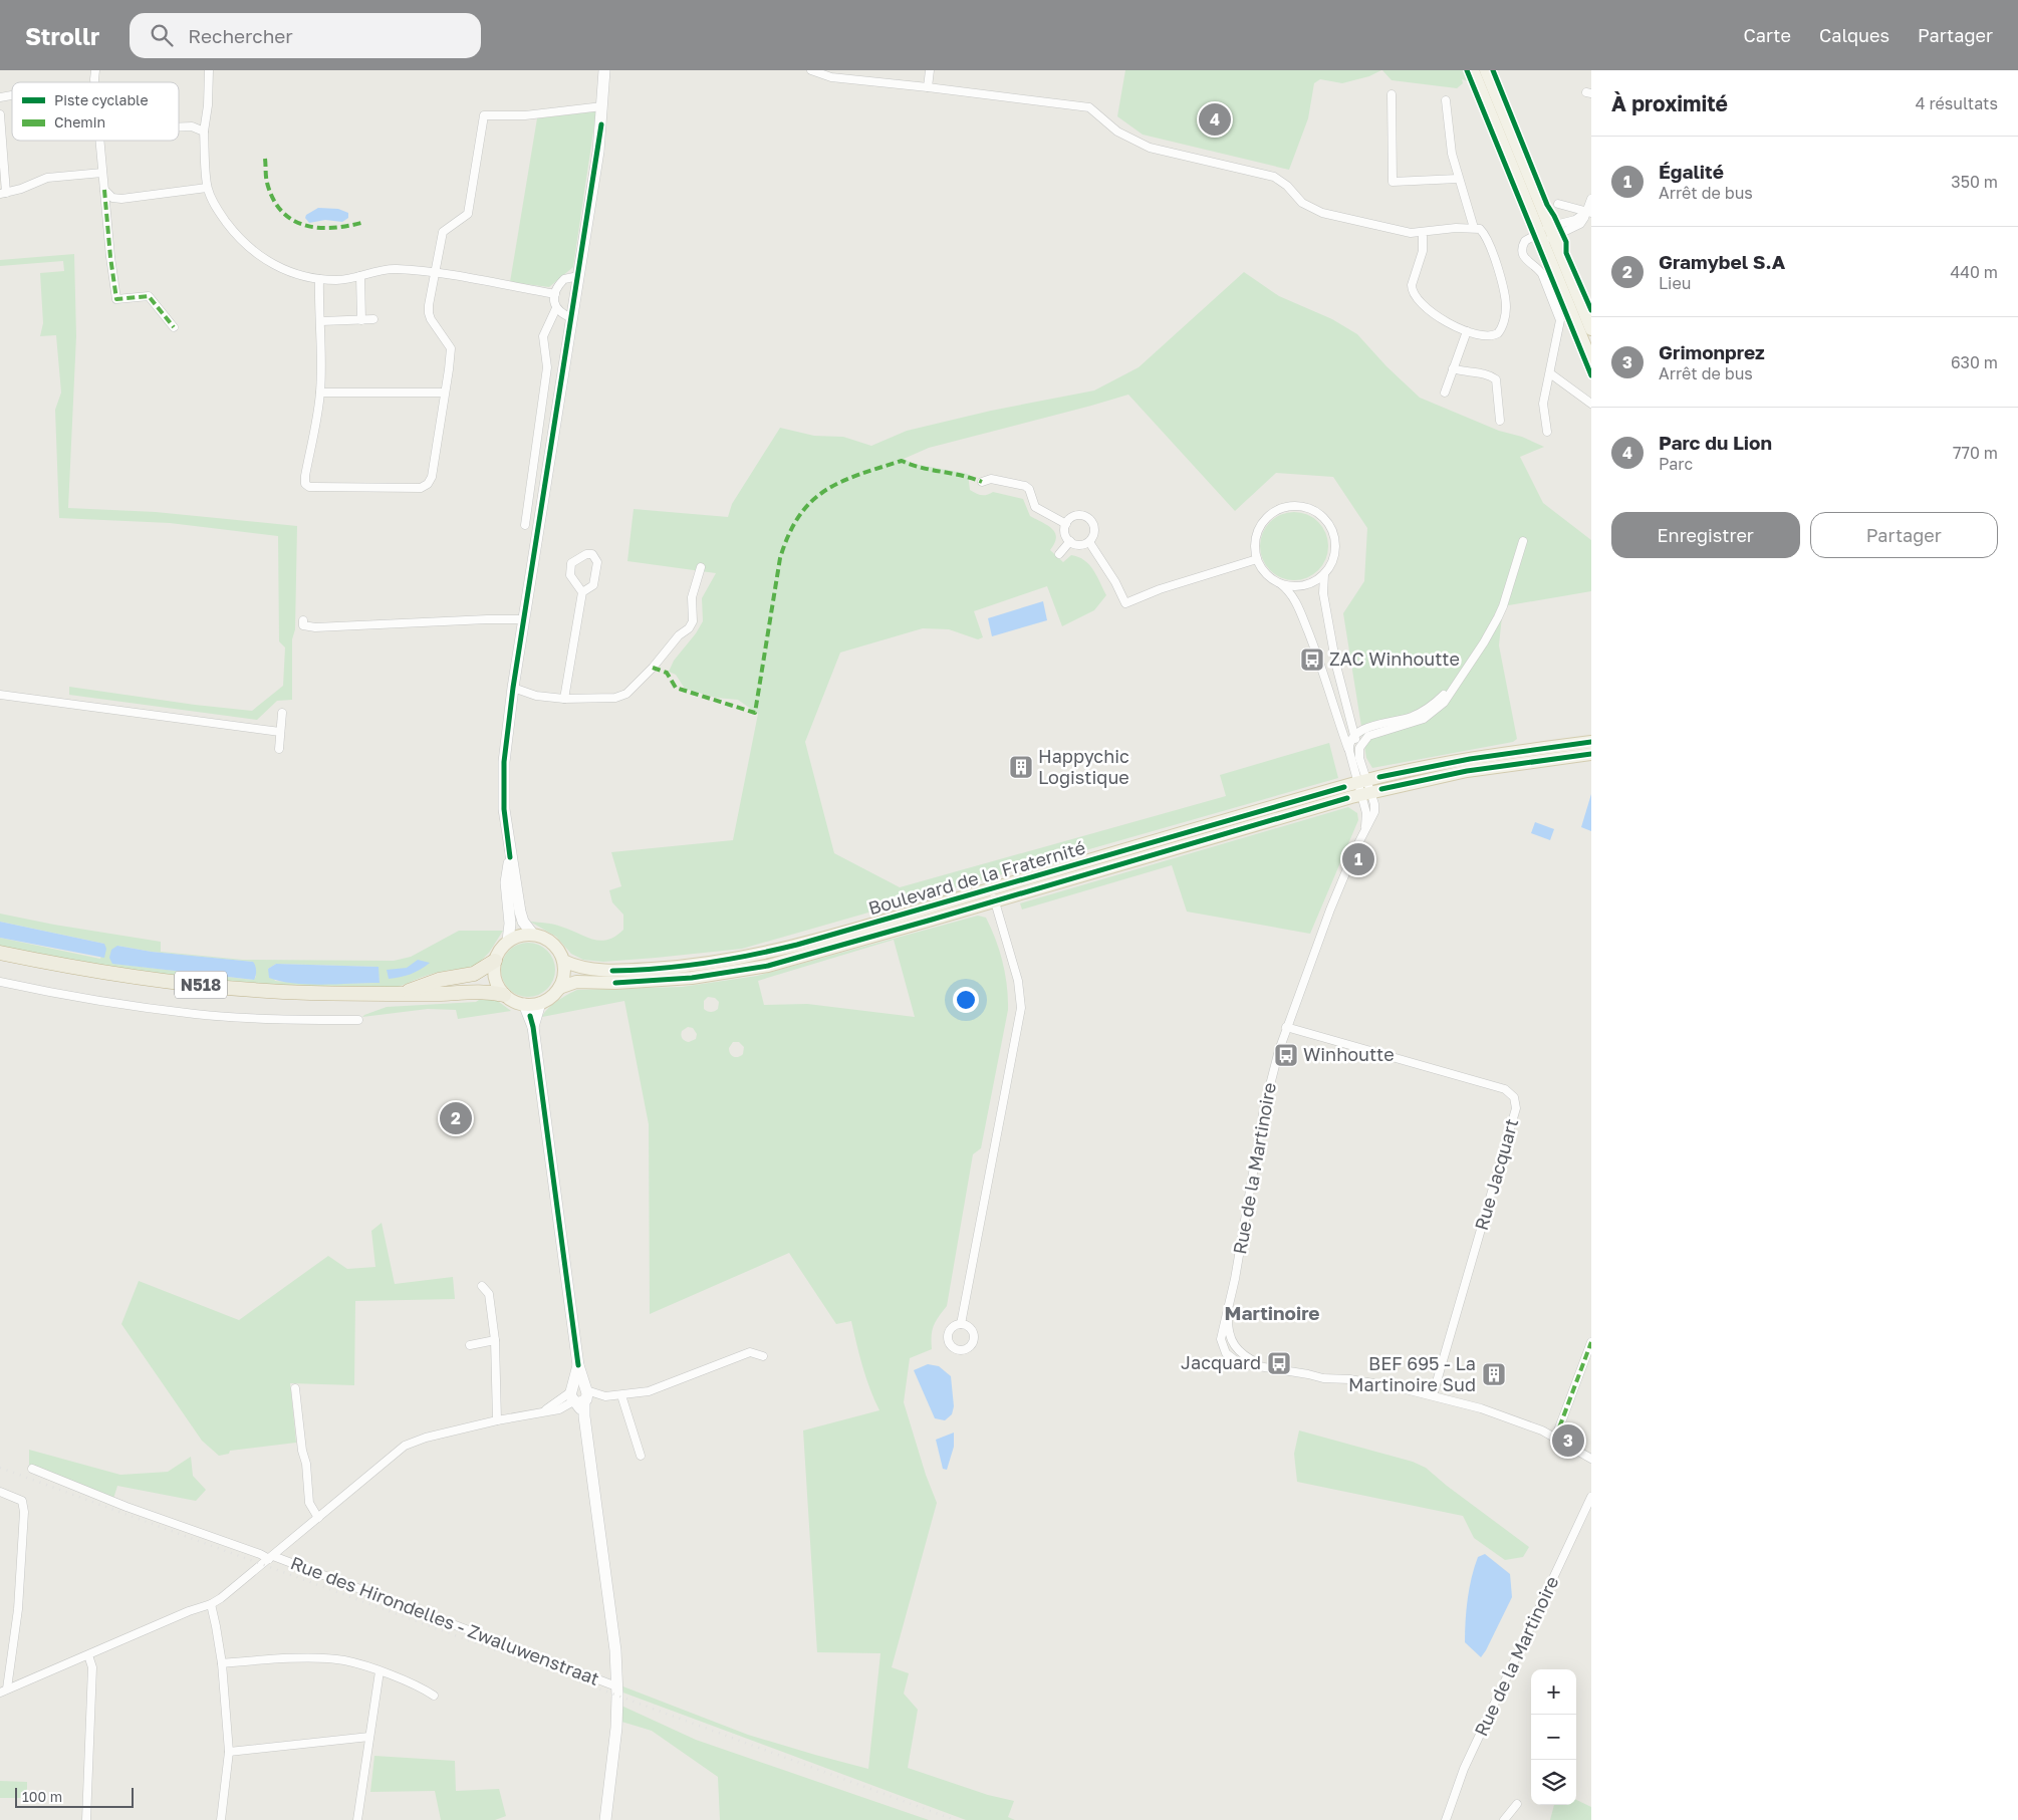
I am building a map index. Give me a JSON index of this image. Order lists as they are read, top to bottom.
{
  "streets": {
    "highway": ["N518"],
    "main road": ["Boulevard de la Fraternité"],
    "street": ["Rue de la Martinoire", "Rue Jacquart", "Rue des Hirondelles - Zwaluwenstraat"]
  },
  "crossings": [
    ["Boulevard de la Fraternité", "Rue de la Martinoire"],
    ["Rue de la Martinoire", "Rue Jacquart"]
  ],
  "districts": ["Martinoire"],
  "places": {
    "bus stop": ["ZAC Winhoutte", "Winhoutte", "Jacquard"],
    "building": ["Happychic Logistique", "BEF 695 - La Martinoire Sud"]
  },
  "legend": ["Piste cyclable", "Chemin"],
  "scale_bar": "100 m",
  "page": {
    "header": "Strollr",
    "search": "Rechercher",
    "nav": ["Carte", "Calques", "Partager"],
    "heading": ["À proximité", "4 résultats"],
    "pins": [
      "4",
      "1",
      "2",
      "3"
    ],
    "list": [
      {
        "mark": "1",
        "name": "Égalité",
        "note": "Arrêt de bus",
        "value": "350 m"
      },
      {
        "mark": "2",
        "name": "Gramybel S.A",
        "note": "Lieu",
        "value": "440 m"
      },
      {
        "mark": "3",
        "name": "Grimonprez",
        "note": "Arrêt de bus",
        "value": "630 m"
      },
      {
        "mark": "4",
        "name": "Parc du Lion",
        "note": "Parc",
        "value": "770 m"
      }
    ],
    "buttons": ["Enregistrer", "Partager"],
    "map_buttons": ["+", "−"],
    "scale": "100 m"
  }
}
